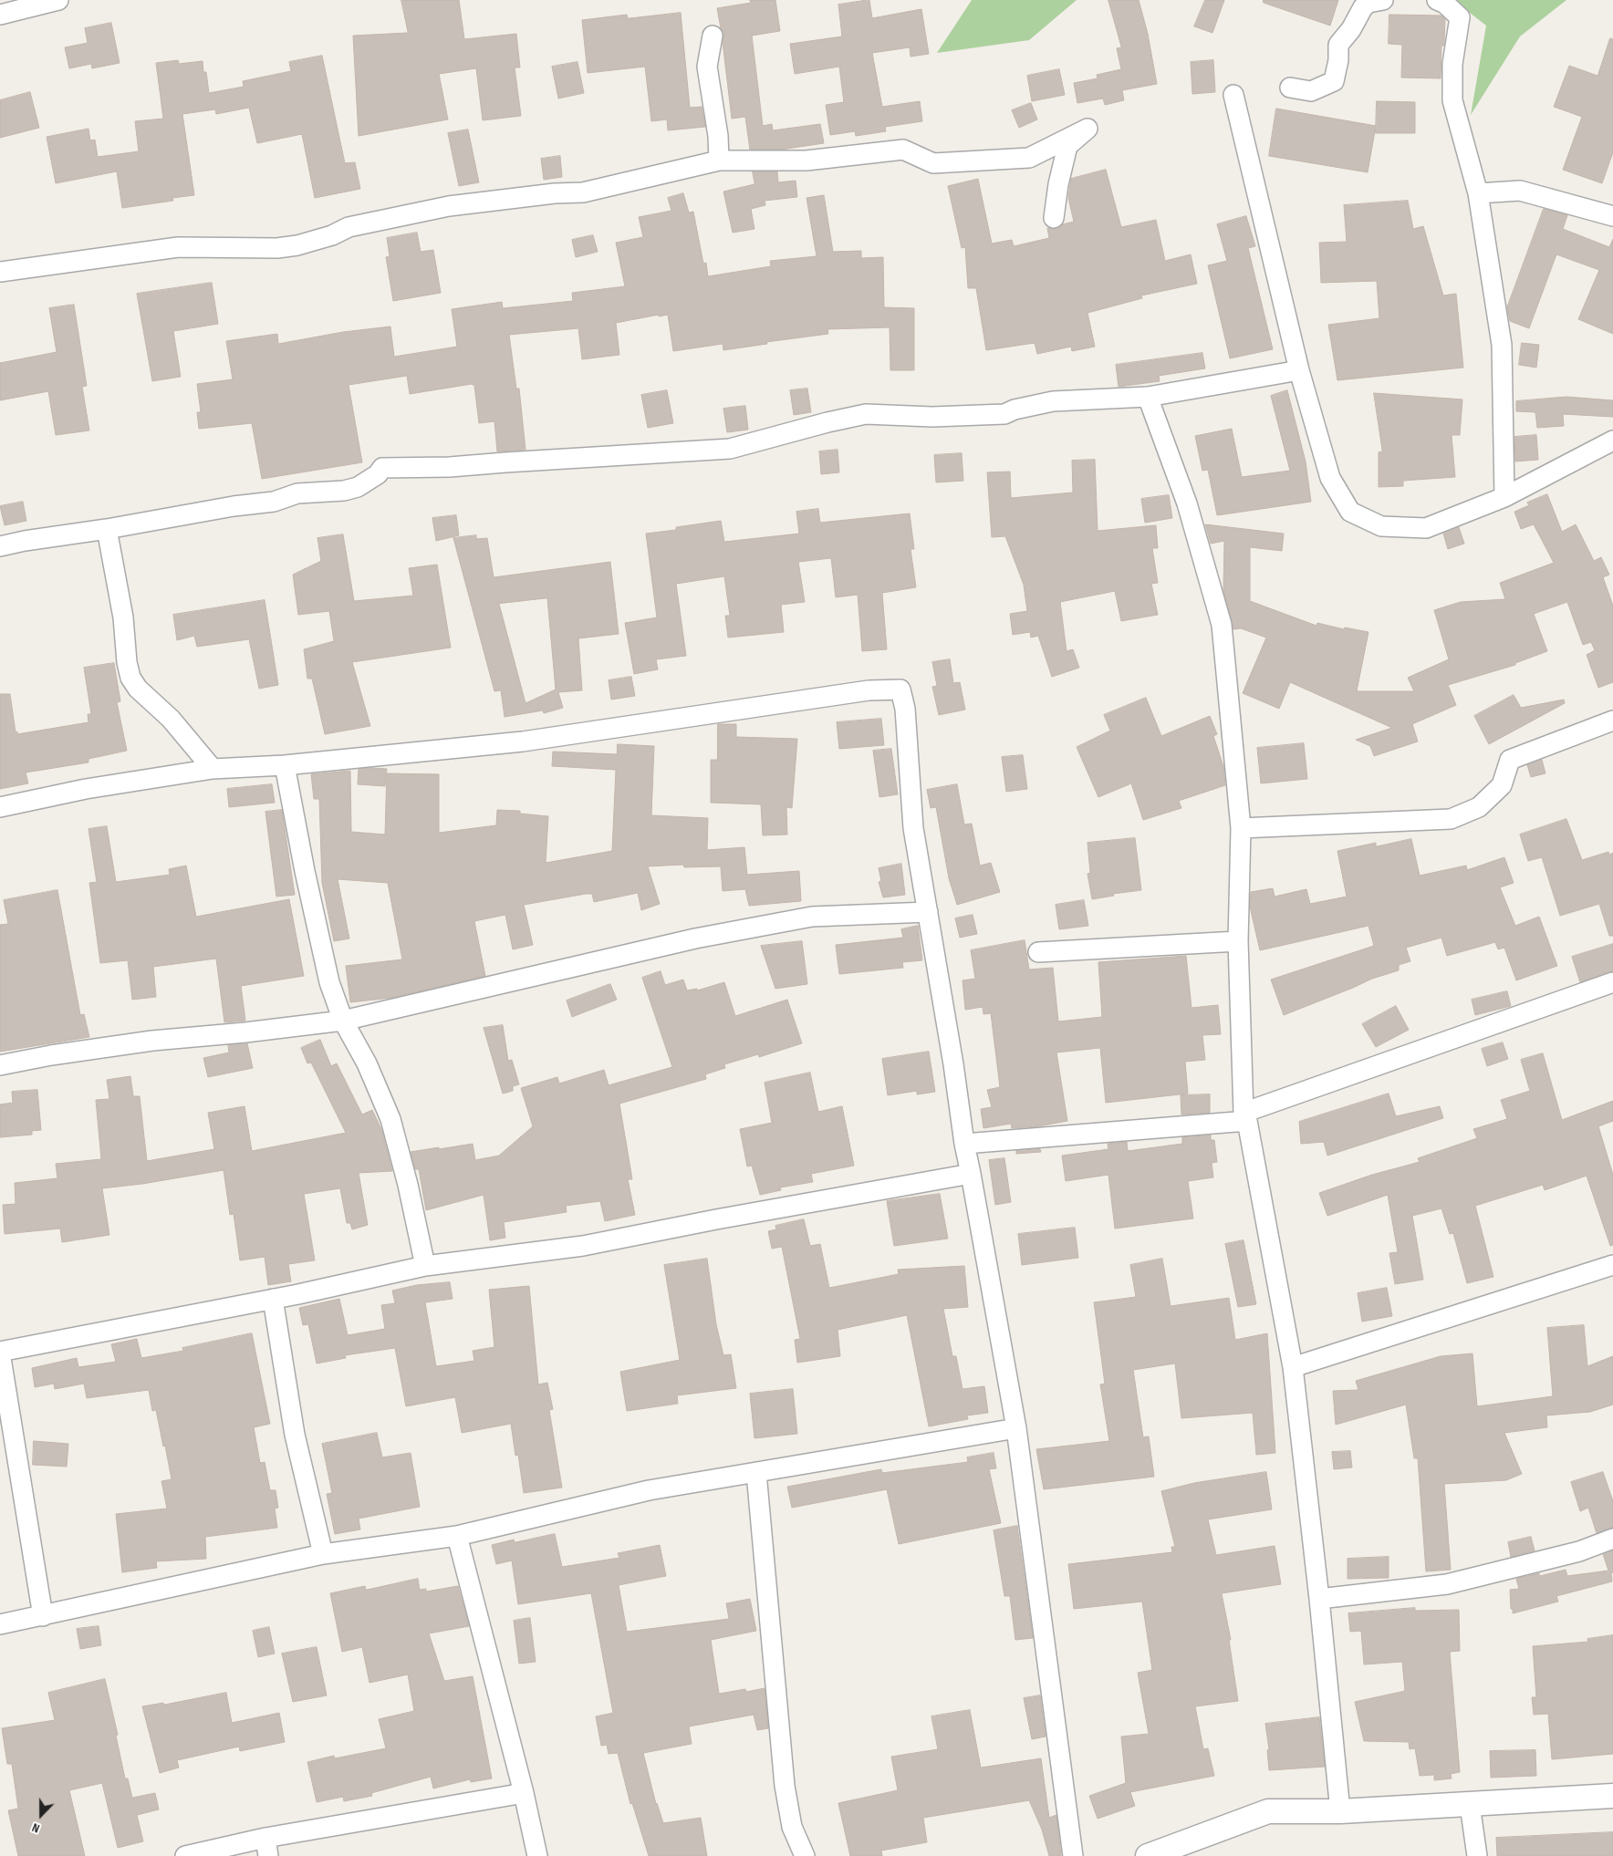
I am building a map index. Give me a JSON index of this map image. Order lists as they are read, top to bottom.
{
  "north": "bottom"
}
